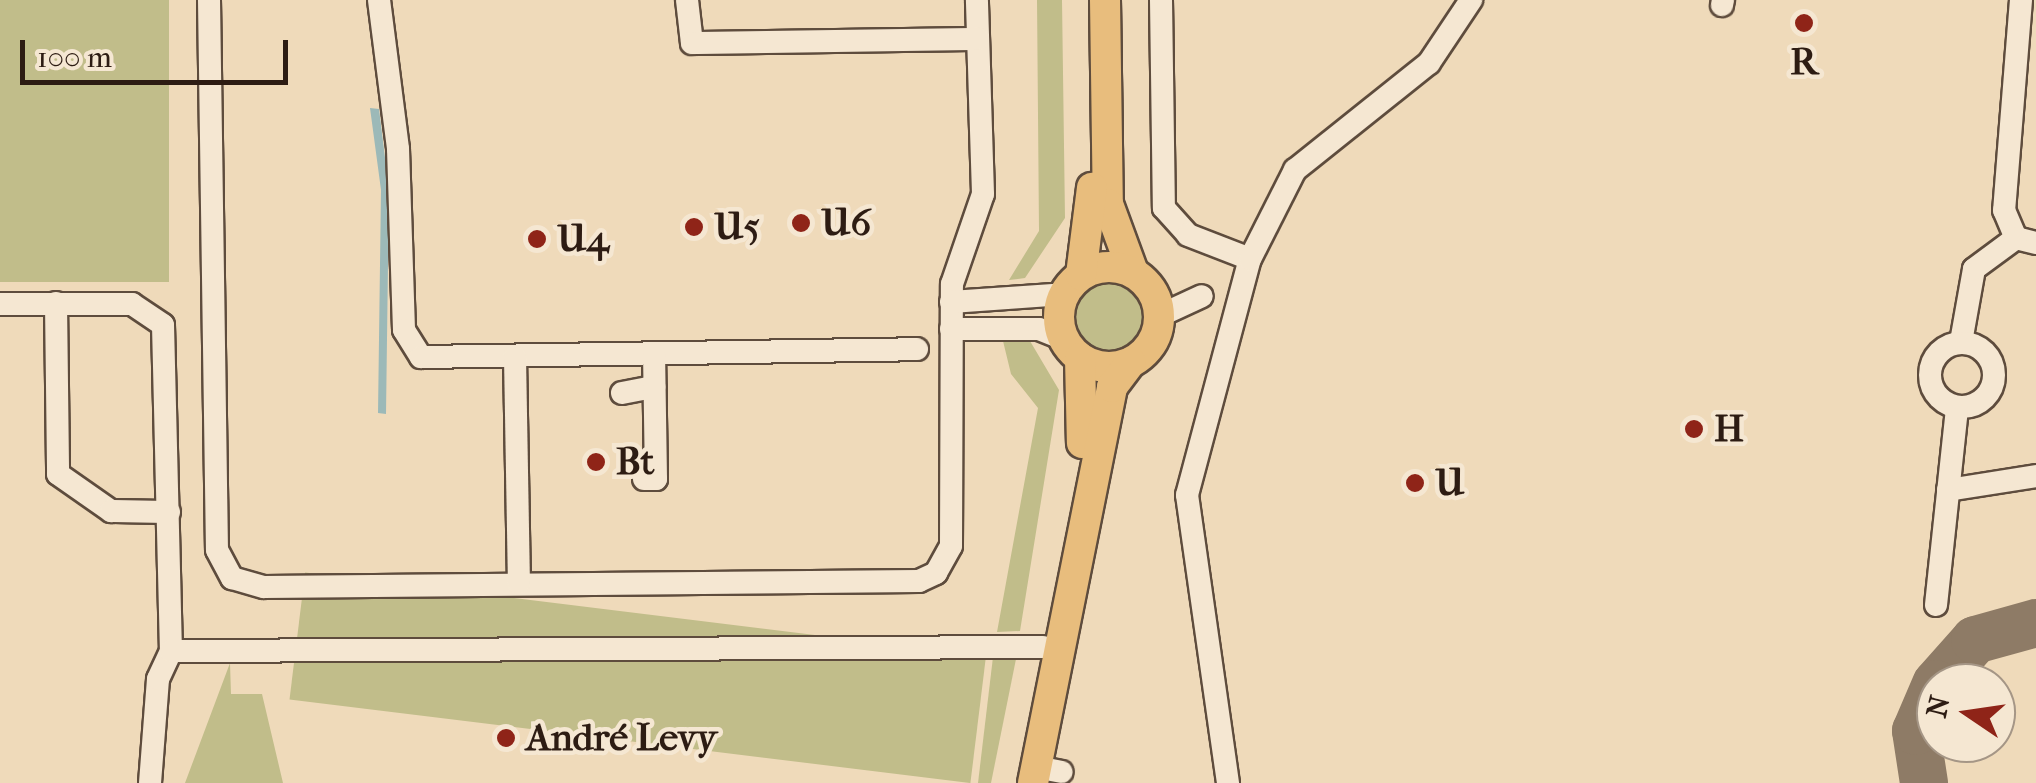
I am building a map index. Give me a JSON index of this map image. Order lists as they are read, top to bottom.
{
  "places": [
    "R",
    "U6",
    "U5",
    "U4",
    "H",
    "Bt",
    "U",
    "André Levy"
  ],
  "scale_bar": "100 m",
  "north": "left"
}
